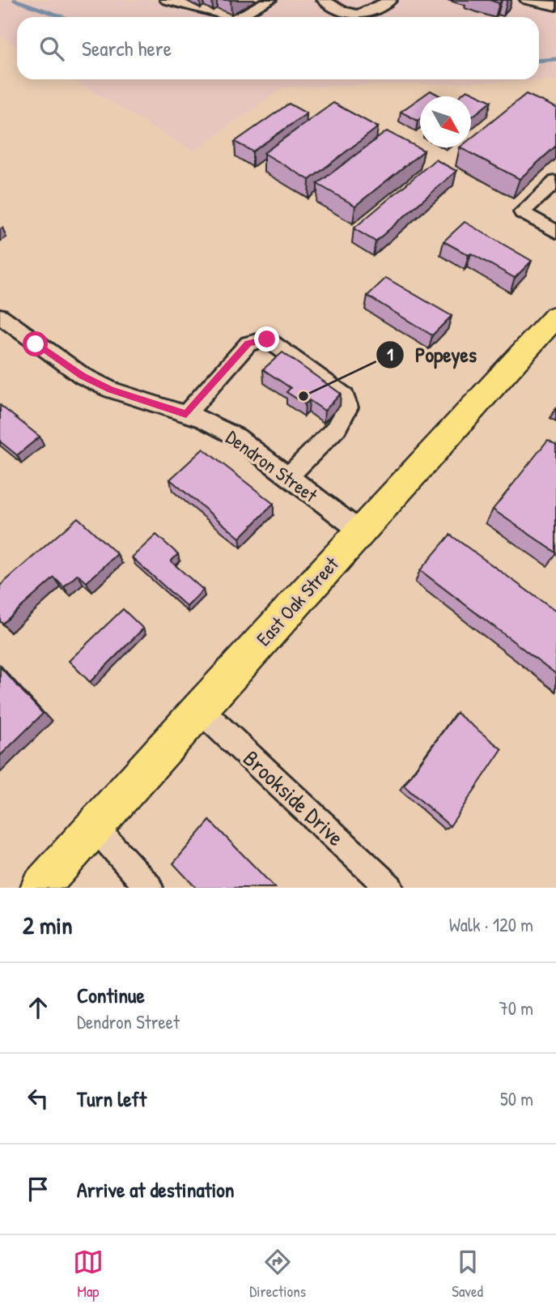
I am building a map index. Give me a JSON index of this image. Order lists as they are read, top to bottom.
{
  "streets": {
    "highway": ["East Oak Street"],
    "street": ["Dendron Street", "Brookside Drive"]
  },
  "crossings": [
    ["Dendron Street", "East Oak Street"],
    ["East Oak Street", "Brookside Drive"]
  ],
  "places": ["Popeyes"],
  "north": "bottom right",
  "page": {
    "search": "Search here",
    "heading": ["2 min", "Walk · 120 m"],
    "list": [
      ["Continue", "Dendron Street", "70 m"],
      ["Turn left", "50 m"],
      "Arrive at destination"
    ],
    "nav": ["Map", "Directions", "Saved"]
  }
}
